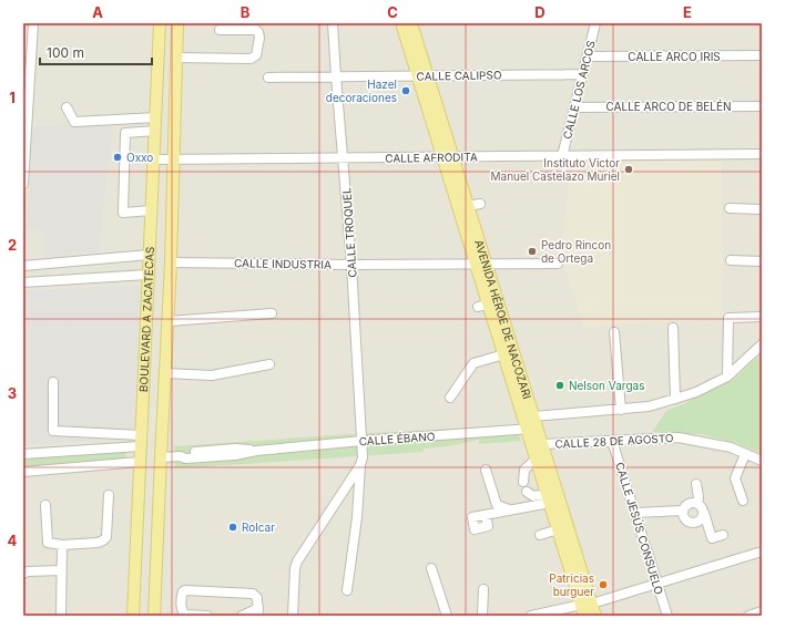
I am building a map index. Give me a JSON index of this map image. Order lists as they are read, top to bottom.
{
  "streets": {
    "main road": ["BOULEVARD A ZACATECAS", "AVENIDA HÉROE DE NACOZARI"],
    "street": [
      "CALLE ARCO IRIS",
      "CALLE CALIPSO",
      "CALLE LOS ARCOS",
      "CALLE ARCO DE BELÉN",
      "CALLE AFRODITA",
      "CALLE TROQUEL",
      "CALLE INDUSTRIA",
      "CALLE ÉBANO",
      "CALLE 28 DE AGOSTO",
      "CALLE JESÚS CONSUELO"
    ]
  },
  "crossings": [
    ["CALLE ARCO IRIS", "CALLE LOS ARCOS"],
    ["CALLE CALIPSO", "CALLE LOS ARCOS"],
    ["CALLE CALIPSO", "CALLE TROQUEL"],
    ["CALLE CALIPSO", "AVENIDA HÉROE DE NACOZARI"],
    ["CALLE LOS ARCOS", "CALLE ARCO DE BELÉN"],
    ["CALLE LOS ARCOS", "CALLE AFRODITA"],
    ["CALLE AFRODITA", "CALLE TROQUEL"],
    ["CALLE AFRODITA", "BOULEVARD A ZACATECAS"],
    ["CALLE AFRODITA", "AVENIDA HÉROE DE NACOZARI"],
    ["CALLE TROQUEL", "CALLE INDUSTRIA"],
    ["CALLE TROQUEL", "CALLE ÉBANO"],
    ["CALLE INDUSTRIA", "BOULEVARD A ZACATECAS"],
    ["CALLE INDUSTRIA", "AVENIDA HÉROE DE NACOZARI"],
    ["BOULEVARD A ZACATECAS", "CALLE ÉBANO"],
    ["AVENIDA HÉROE DE NACOZARI", "CALLE ÉBANO"],
    ["AVENIDA HÉROE DE NACOZARI", "CALLE 28 DE AGOSTO"],
    ["CALLE 28 DE AGOSTO", "CALLE JESÚS CONSUELO"]
  ],
  "places": [
    "Hazel decoraciones",
    "Oxxo",
    "Instituto Victor Manuel Castelazo Muriel",
    "Pedro Rincon de Ortega",
    "Nelson Vargas",
    "Rolcar",
    "Patricias burguer"
  ],
  "scale_bar": "100 m",
  "grid": {
    "columns": [
      "A",
      "B",
      "C",
      "D",
      "E"
    ],
    "rows": [
      "1",
      "2",
      "3",
      "4"
    ]
  }
}
